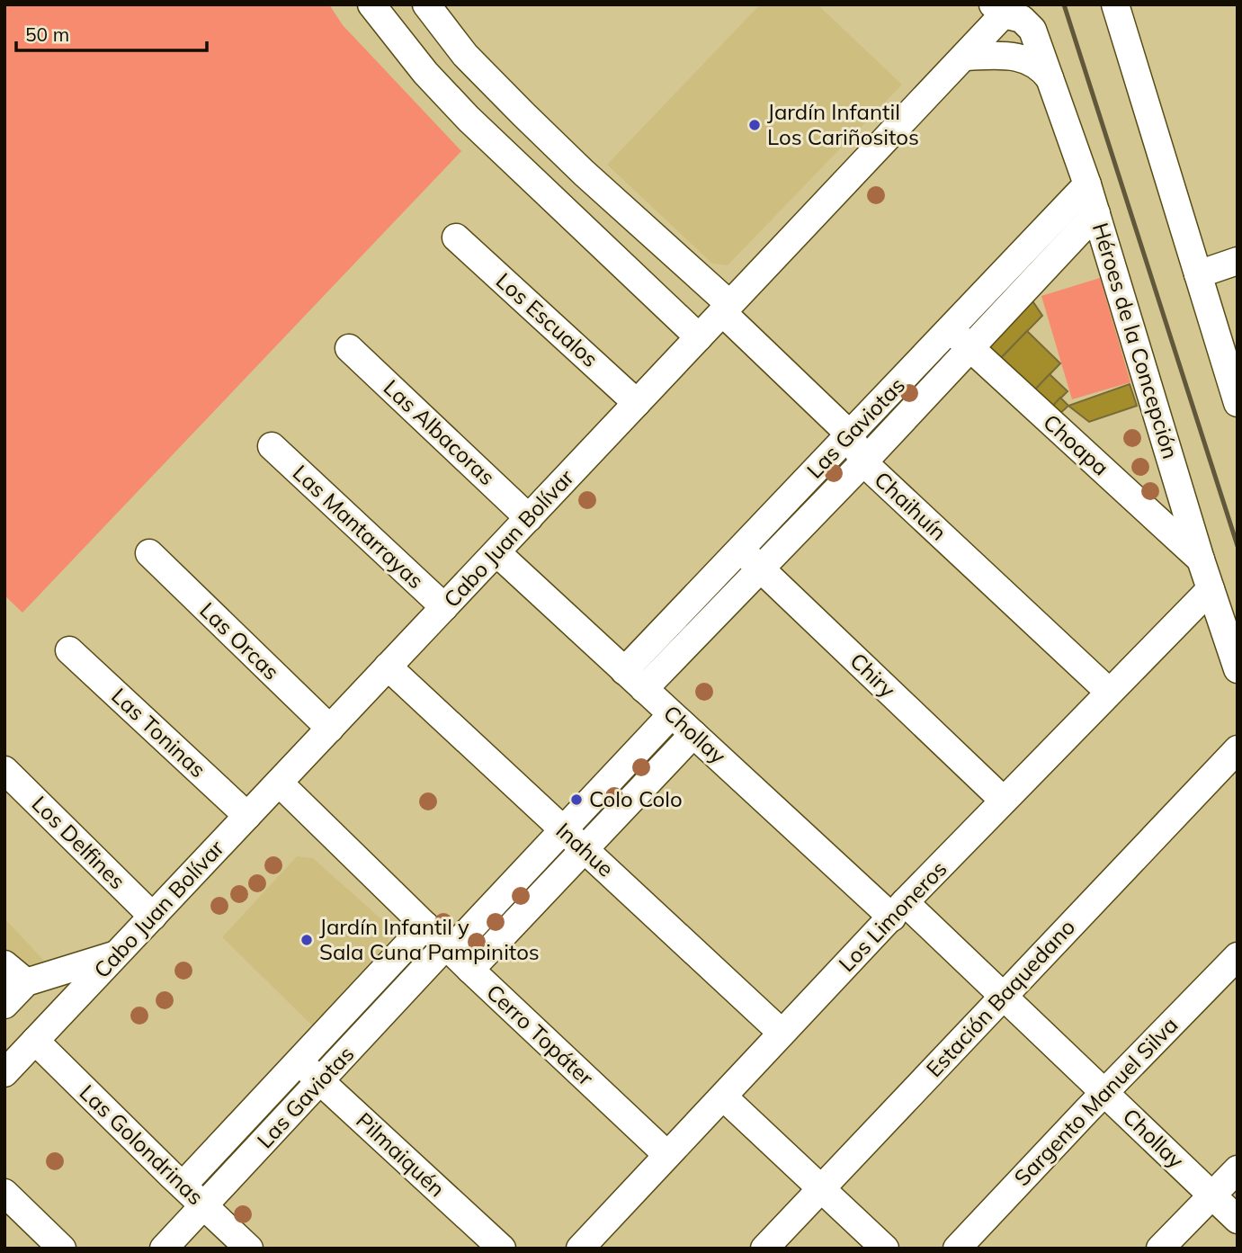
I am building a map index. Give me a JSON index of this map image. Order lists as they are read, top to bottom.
{
  "streets": {
    "street": [
      "Los Escualos",
      "Héroes de la Concepción",
      "Las Gaviotas",
      "Las Albacoras",
      "Choapa",
      "Chaihuín",
      "Las Mantarrayas",
      "Cabo Juan Bolívar",
      "Las Orcas",
      "Chiry",
      "Las Toninas",
      "Chollay",
      "Los Delfines",
      "Inahue",
      "Los Limoneros",
      "Estación Baquedano",
      "Cerro Topáter",
      "Sargento Manuel Silva",
      "Las Golondrinas",
      "Pilmaiquén"
    ]
  },
  "crossings": [
    ["Los Escualos", "Cabo Juan Bolívar"],
    ["Héroes de la Concepción", "Las Gaviotas"],
    ["Héroes de la Concepción", "Choapa"],
    ["Héroes de la Concepción", "Cabo Juan Bolívar"],
    ["Héroes de la Concepción", "Los Limoneros"],
    ["Las Gaviotas", "Choapa"],
    ["Las Gaviotas", "Chaihuín"],
    ["Las Gaviotas", "Chiry"],
    ["Las Gaviotas", "Chollay"],
    ["Las Gaviotas", "Inahue"],
    ["Las Gaviotas", "Cerro Topáter"],
    ["Las Gaviotas", "Las Golondrinas"],
    ["Las Gaviotas", "Pilmaiquén"],
    ["Las Albacoras", "Cabo Juan Bolívar"],
    ["Chaihuín", "Cabo Juan Bolívar"],
    ["Chaihuín", "Los Limoneros"],
    ["Las Mantarrayas", "Cabo Juan Bolívar"],
    ["Cabo Juan Bolívar", "Las Orcas"],
    ["Cabo Juan Bolívar", "Las Toninas"],
    ["Cabo Juan Bolívar", "Chollay"],
    ["Cabo Juan Bolívar", "Los Delfines"],
    ["Cabo Juan Bolívar", "Inahue"],
    ["Cabo Juan Bolívar", "Cerro Topáter"],
    ["Cabo Juan Bolívar", "Las Golondrinas"],
    ["Chiry", "Los Limoneros"],
    ["Chollay", "Los Limoneros"],
    ["Chollay", "Estación Baquedano"],
    ["Chollay", "Sargento Manuel Silva"],
    ["Inahue", "Los Limoneros"],
    ["Los Limoneros", "Cerro Topáter"]
  ],
  "places": ["Jardín Infantil Los Cariñositos", "Colo Colo", "Jardín Infantil y Sala Cuna Pampinitos"],
  "scale_bar": "50 m"
}
